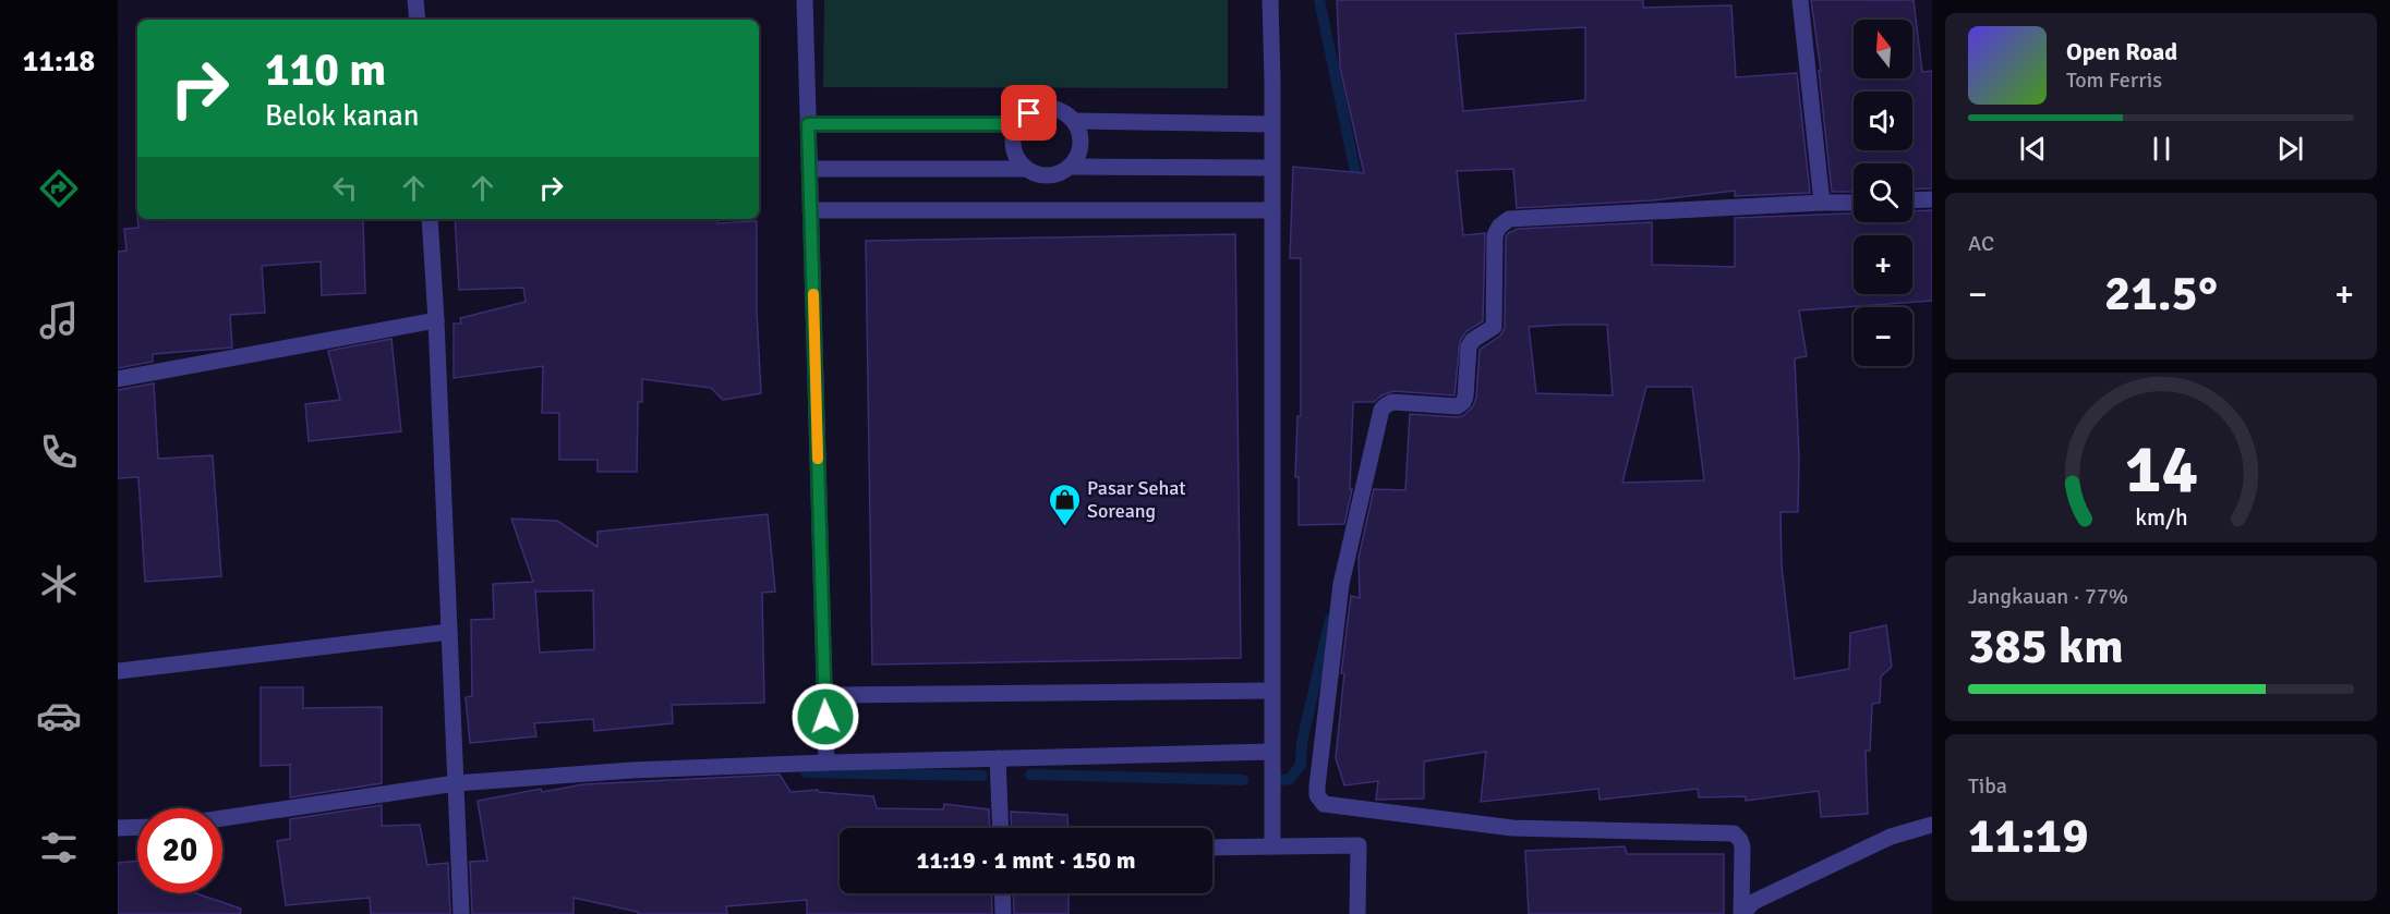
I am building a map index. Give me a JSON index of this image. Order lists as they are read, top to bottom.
{
  "places": {
    "shop": ["Pasar Sehat Soreang"]
  },
  "north": "top",
  "page": {
    "tabs": "11:18",
    "map_buttons": ["+", "−"],
    "turn": ["110 m", "Belok kanan"],
    "song": ["Open Road", "Tom Ferris"],
    "tile": [
      "AC",
      ["Jangkauan · 77%", "385 km"],
      ["Tiba", "11:19"]
    ],
    "heat": ["−", "21.5°", "+"],
    "limit": "20",
    "trip": "11:19 · 1 mnt · 150 m",
    "gauge": ["14", "km/h"]
  }
}
